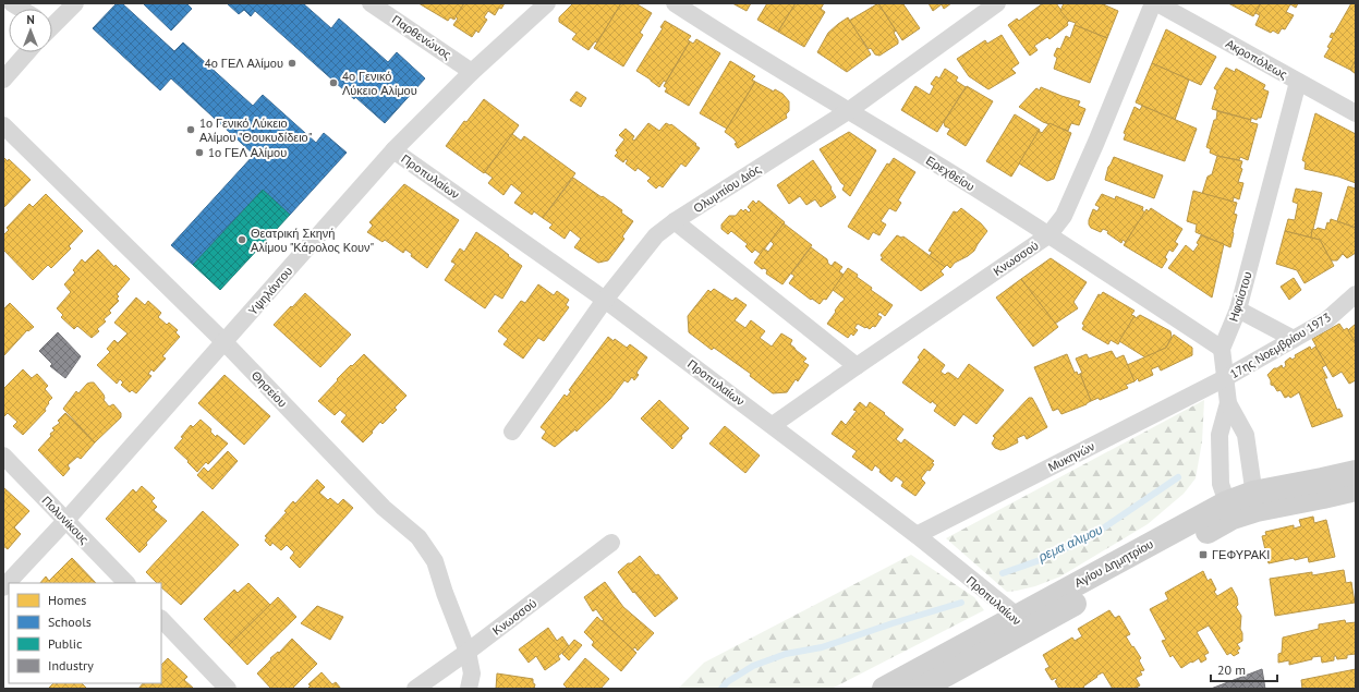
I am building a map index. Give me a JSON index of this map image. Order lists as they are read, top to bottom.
{
  "streets": {
    "street": [
      "Παρθενώνος",
      "Ακροπόλεως",
      "Ερεχθείου",
      "Προπυλαίων",
      "Ολυμπίου Διός",
      "Κνωσσού",
      "Υψηλάντου",
      "Ηφαίστου",
      "17ης Νοεμβρίου 1973",
      "Θησείου",
      "Μυκηνών",
      "Πολυνίκους",
      "Αγίου Δημητρίου"
    ]
  },
  "crossings": [
    ["Παρθενώνος", "Υψηλάντου"],
    ["Ακροπόλεως", "Ηφαίστου"],
    ["Ερεχθείου", "Ολυμπίου Διός"],
    ["Ερεχθείου", "Κνωσσού"],
    ["Ερεχθείου", "Ηφαίστου"],
    ["Προπυλαίων", "Ολυμπίου Διός"],
    ["Προπυλαίων", "Κνωσσού"],
    ["Προπυλαίων", "Υψηλάντου"],
    ["Προπυλαίων", "Μυκηνών"],
    ["Προπυλαίων", "Αγίου Δημητρίου"],
    ["Κνωσσού", "Θησείου"],
    ["Υψηλάντου", "Θησείου"],
    ["Υψηλάντου", "Πολυνίκους"],
    ["Ηφαίστου", "17ης Νοεμβρίου 1973"],
    ["Ηφαίστου", "Μυκηνών"],
    ["Ηφαίστου", "Αγίου Δημητρίου"],
    ["17ης Νοεμβρίου 1973", "Μυκηνών"]
  ],
  "water": ["ρεμα αλιμου"],
  "places": {
    "other": [
      "4ο ΓΕΛ Αλίμου",
      "4ο Γενικό Λύκειο Αλίμου",
      "1ο Γενικό Λύκειο Αλίμου \"Θουκυδίδειο\"",
      "1ο ΓΕΛ Αλίμου",
      "Θεατρική Σκηνή Αλίμου \"Κάρολος Κουν\""
    ],
    "transit": ["ΓΕΦΥΡΑΚΙ"]
  },
  "legend": [
    "Homes",
    "Schools",
    "Public",
    "Industry"
  ],
  "scale_bar": "20 m",
  "north": "top"
}
